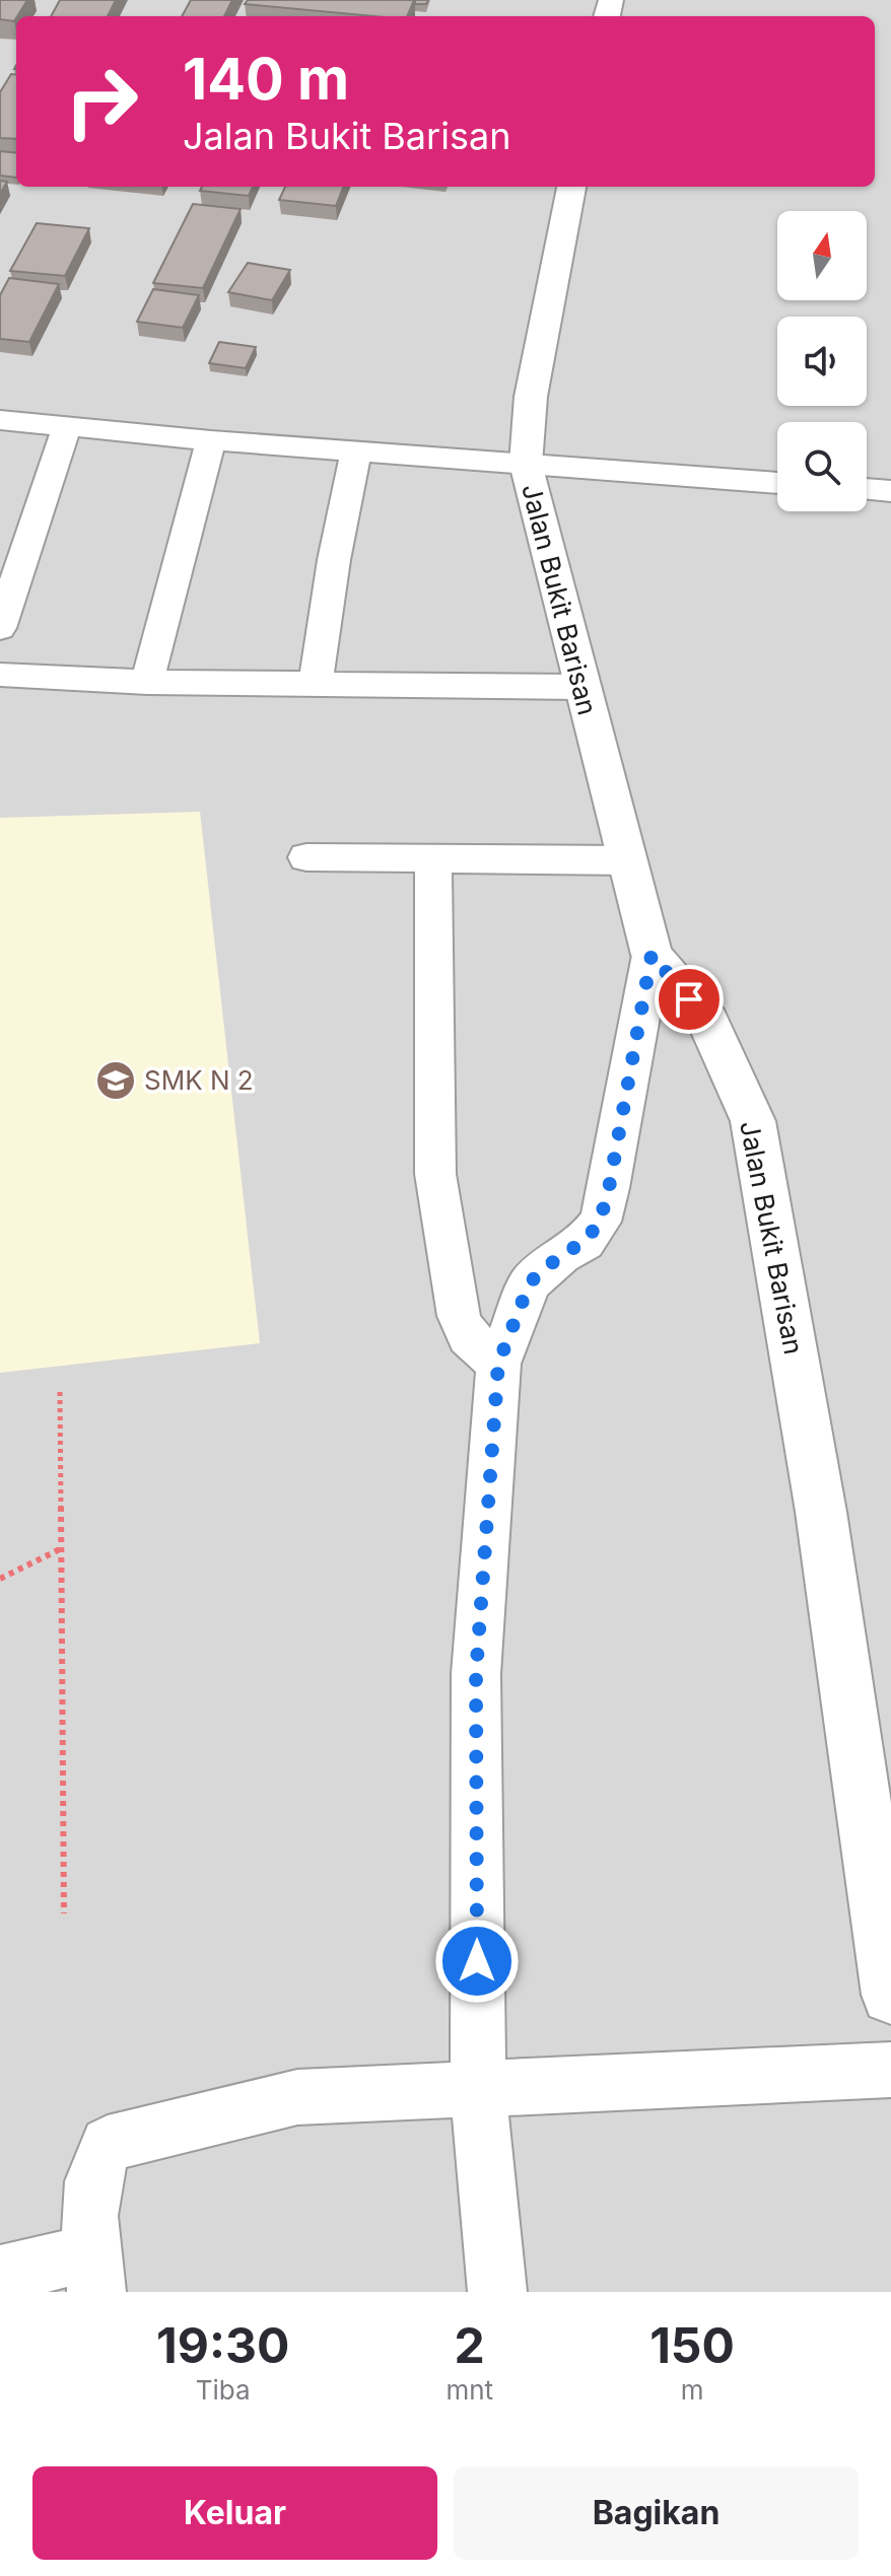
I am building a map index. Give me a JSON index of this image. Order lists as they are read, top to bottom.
{
  "streets": {
    "street": ["Jalan Bukit Barisan"]
  },
  "places": {
    "school or university": ["SMK N 2"]
  },
  "north": "top",
  "page": {
    "turn": ["140 m", "Jalan Bukit Barisan"],
    "eta": [
      "19:30",
      "Tiba",
      "2",
      "mnt",
      "150",
      "m"
    ],
    "buttons": ["Keluar", "Bagikan"]
  }
}
